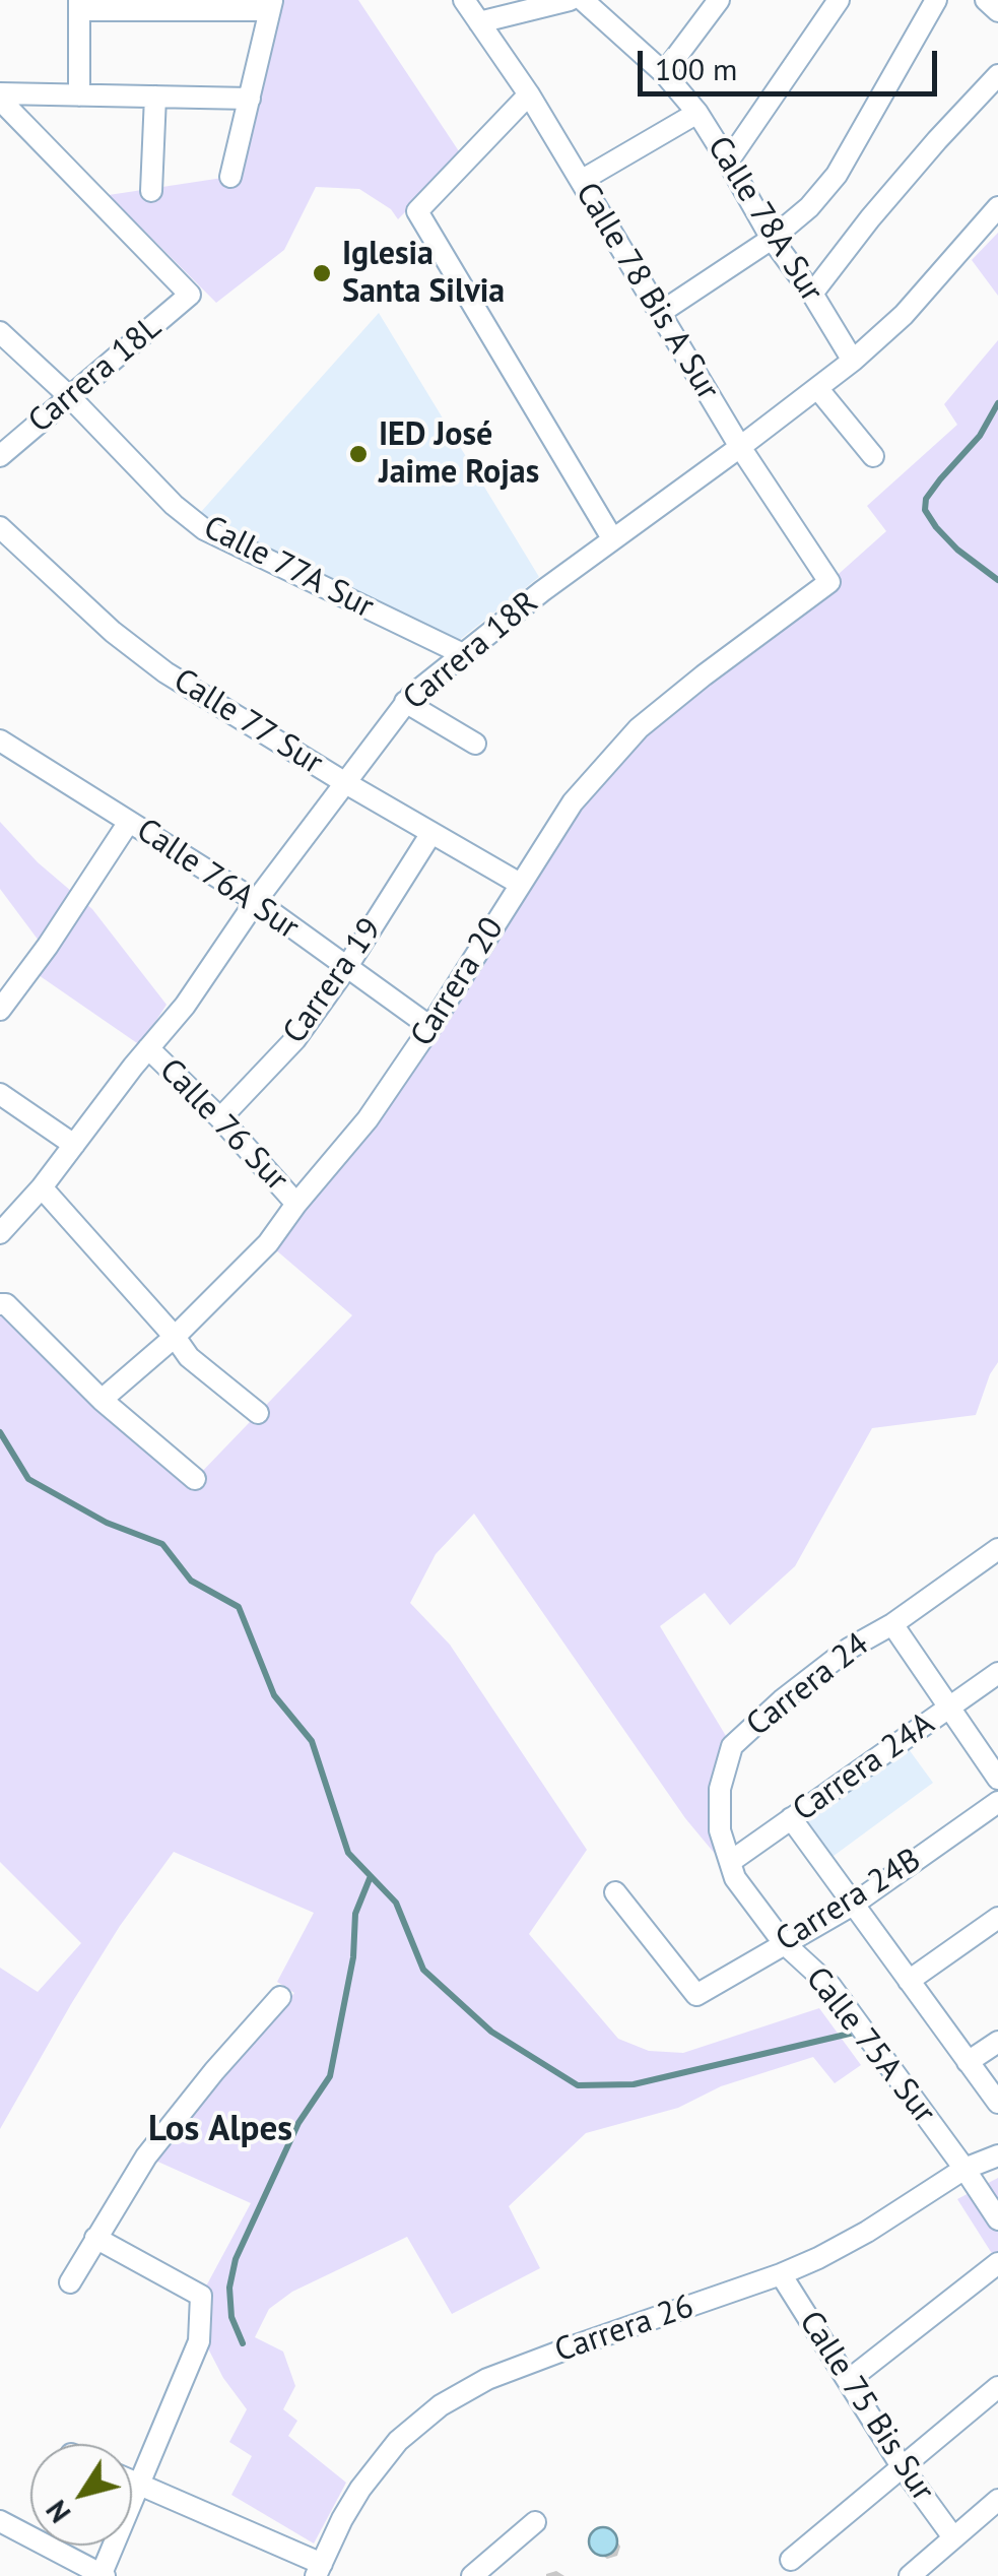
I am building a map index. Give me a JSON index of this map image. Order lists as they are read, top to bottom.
{
  "streets": {
    "street": [
      "Calle 78A Sur",
      "Calle 78 Bis A Sur",
      "Carrera 18L",
      "Calle 77A Sur",
      "Carrera 18R",
      "Calle 77 Sur",
      "Calle 76A Sur",
      "Carrera 19",
      "Carrera 20",
      "Calle 76 Sur",
      "Carrera 24",
      "Carrera 24A",
      "Carrera 24B",
      "Calle 75A Sur",
      "Carrera 26",
      "Calle 75 Bis Sur"
    ]
  },
  "crossings": [
    ["Calle 78A Sur", "Carrera 18R"],
    ["Calle 78 Bis A Sur", "Carrera 18R"],
    ["Calle 78 Bis A Sur", "Carrera 20"],
    ["Carrera 18L", "Calle 77A Sur"],
    ["Calle 77A Sur", "Carrera 18R"],
    ["Carrera 18R", "Calle 77 Sur"],
    ["Carrera 18R", "Calle 76A Sur"],
    ["Carrera 18R", "Calle 76 Sur"],
    ["Calle 77 Sur", "Carrera 19"],
    ["Calle 77 Sur", "Carrera 20"],
    ["Calle 76A Sur", "Carrera 19"],
    ["Calle 76A Sur", "Carrera 20"],
    ["Carrera 19", "Calle 76 Sur"],
    ["Carrera 20", "Calle 76 Sur"],
    ["Carrera 24", "Carrera 24A"],
    ["Carrera 24", "Calle 75A Sur"],
    ["Carrera 24A", "Calle 75A Sur"],
    ["Carrera 24B", "Calle 75A Sur"],
    ["Calle 75A Sur", "Carrera 26"],
    ["Carrera 26", "Calle 75 Bis Sur"]
  ],
  "districts": ["Los Alpes"],
  "places": ["Iglesia Santa Silvia", "IED José Jaime Rojas"],
  "scale_bar": "100 m",
  "north": "bottom left"
}
